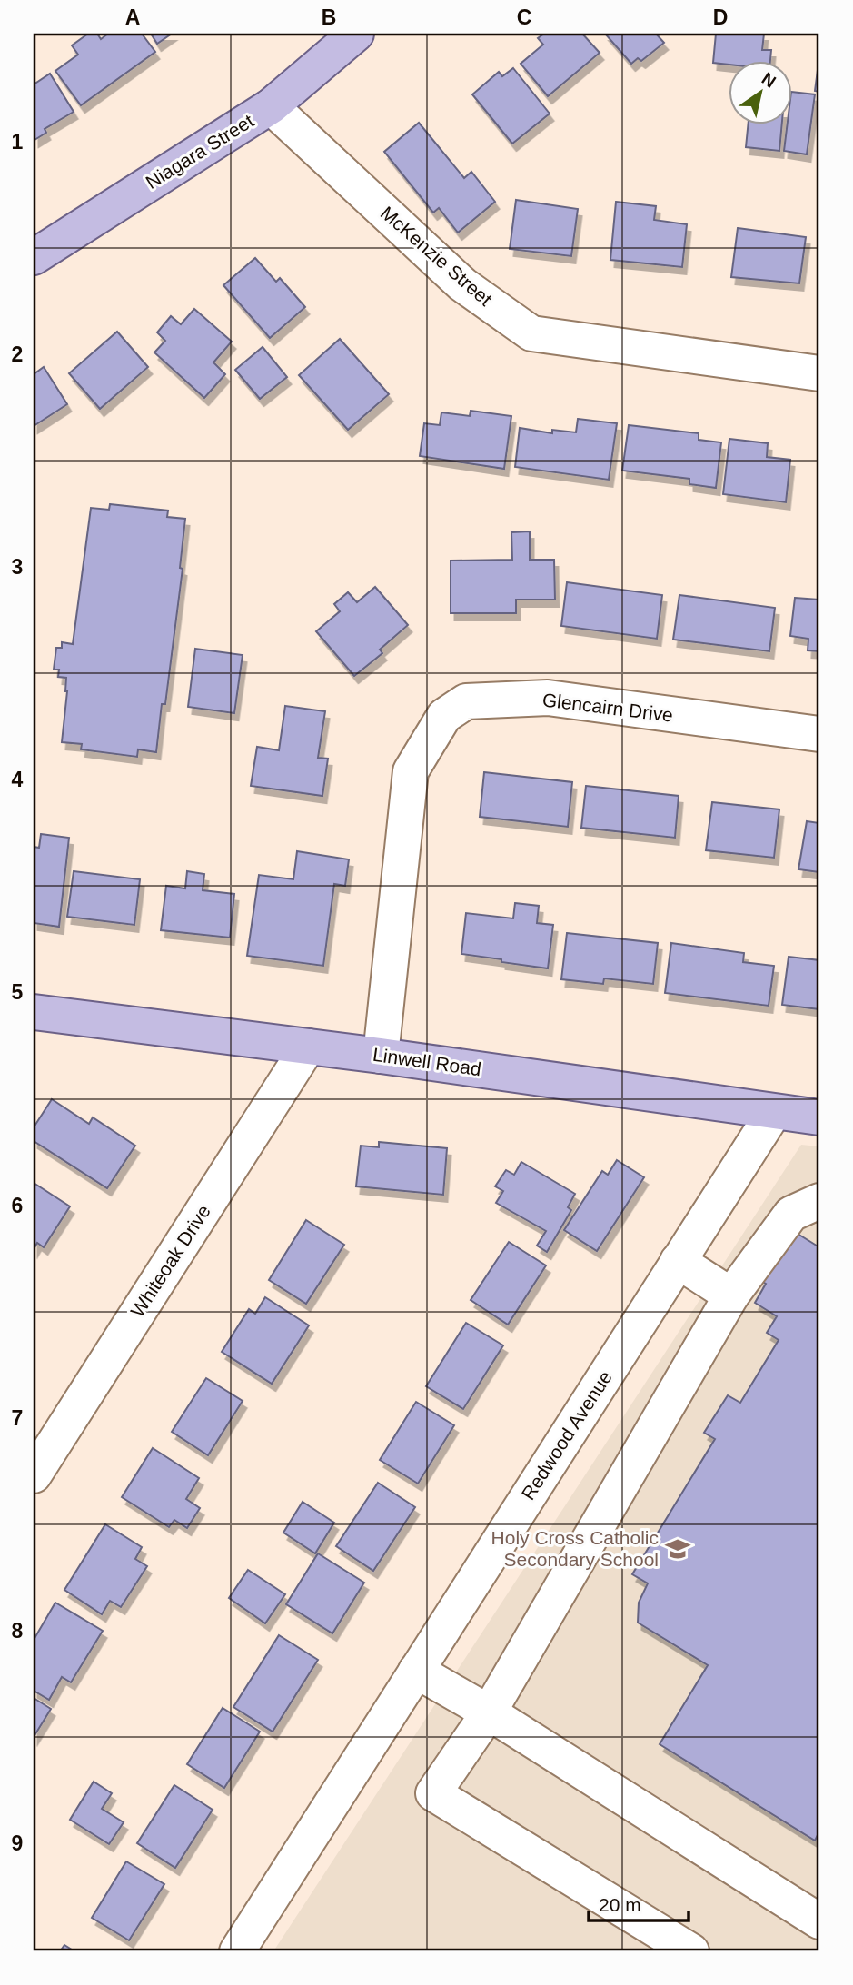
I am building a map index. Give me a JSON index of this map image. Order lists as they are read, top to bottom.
{
  "streets": {
    "main road": ["Niagara Street", "Linwell Road"],
    "street": [
      "McKenzie Street",
      "Glencairn Drive",
      "Whiteoak Drive",
      "Redwood Avenue"
    ]
  },
  "crossings": [
    ["Niagara Street", "McKenzie Street"],
    ["Glencairn Drive", "Linwell Road"],
    ["Linwell Road", "Whiteoak Drive"],
    ["Linwell Road", "Redwood Avenue"]
  ],
  "places": {
    "school or university": ["Holy Cross Catholic Secondary School"]
  },
  "scale_bar": "20 m",
  "north": "top right",
  "grid": {
    "columns": [
      "A",
      "B",
      "C",
      "D"
    ],
    "rows": [
      "1",
      "2",
      "3",
      "4",
      "5",
      "6",
      "7",
      "8",
      "9"
    ]
  }
}
